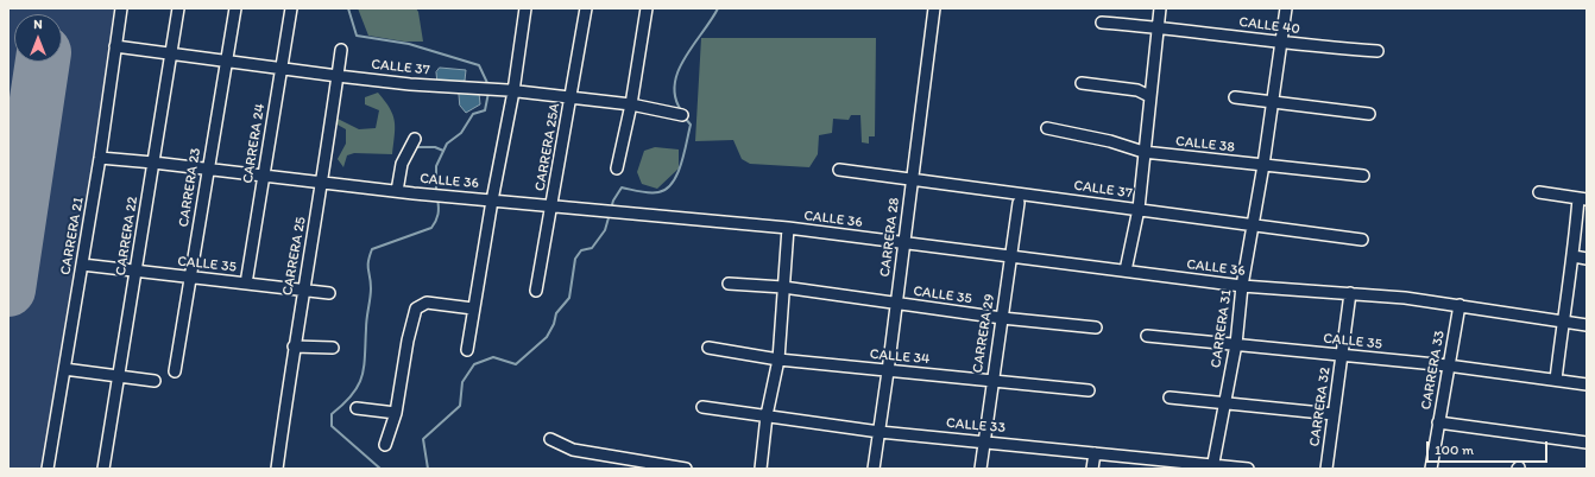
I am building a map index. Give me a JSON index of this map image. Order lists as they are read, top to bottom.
{
  "streets": {
    "street": [
      "CALLE 40",
      "CALLE 37",
      "CARRERA 24",
      "CALLE 38",
      "CARRERA 25A",
      "CALLE 36",
      "CARRERA 23",
      "CARRERA 21",
      "CARRERA 22",
      "CARRERA 28",
      "CARRERA 25",
      "CALLE 35",
      "CARRERA 31",
      "CARRERA 29",
      "CALLE 34",
      "CARRERA 33",
      "CARRERA 32",
      "CALLE 33"
    ]
  },
  "crossings": [
    ["CALLE 40", "CARRERA 31"],
    ["CALLE 37", "CARRERA 24"],
    ["CALLE 37", "CARRERA 25A"],
    ["CALLE 37", "CARRERA 23"],
    ["CALLE 37", "CARRERA 21"],
    ["CALLE 37", "CARRERA 22"],
    ["CALLE 37", "CARRERA 28"],
    ["CALLE 37", "CARRERA 25"],
    ["CALLE 37", "CARRERA 31"],
    ["CARRERA 24", "CALLE 36"],
    ["CARRERA 24", "CALLE 35"],
    ["CALLE 38", "CARRERA 31"],
    ["CARRERA 25A", "CALLE 36"],
    ["CALLE 36", "CARRERA 23"],
    ["CALLE 36", "CARRERA 21"],
    ["CALLE 36", "CARRERA 22"],
    ["CALLE 36", "CARRERA 28"],
    ["CALLE 36", "CARRERA 25"],
    ["CALLE 36", "CARRERA 31"],
    ["CALLE 36", "CARRERA 29"],
    ["CALLE 36", "CARRERA 33"],
    ["CALLE 36", "CARRERA 32"],
    ["CARRERA 23", "CALLE 35"],
    ["CARRERA 21", "CALLE 35"],
    ["CARRERA 22", "CALLE 35"],
    ["CARRERA 28", "CALLE 35"],
    ["CARRERA 28", "CALLE 34"],
    ["CARRERA 28", "CALLE 33"],
    ["CARRERA 25", "CALLE 35"],
    ["CALLE 35", "CARRERA 31"],
    ["CALLE 35", "CARRERA 29"],
    ["CALLE 35", "CARRERA 33"],
    ["CALLE 35", "CARRERA 32"],
    ["CARRERA 31", "CALLE 33"],
    ["CARRERA 29", "CALLE 34"],
    ["CARRERA 29", "CALLE 33"]
  ],
  "scale_bar": "100 m",
  "north": "top"
}
